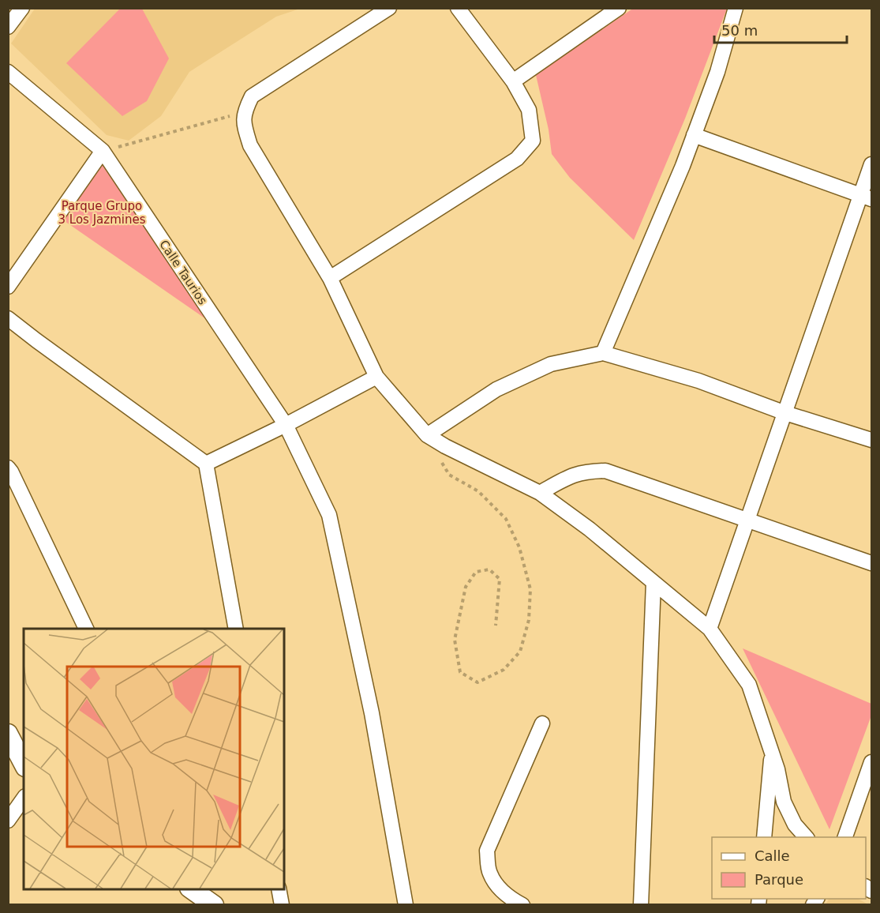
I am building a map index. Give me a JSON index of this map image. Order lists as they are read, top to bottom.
{
  "streets": {
    "street": ["Calle Taurios"]
  },
  "parks": ["Parque Grupo 3 Los Jazmines"],
  "legend": ["Calle", "Parque"],
  "scale_bar": "50 m"
}
